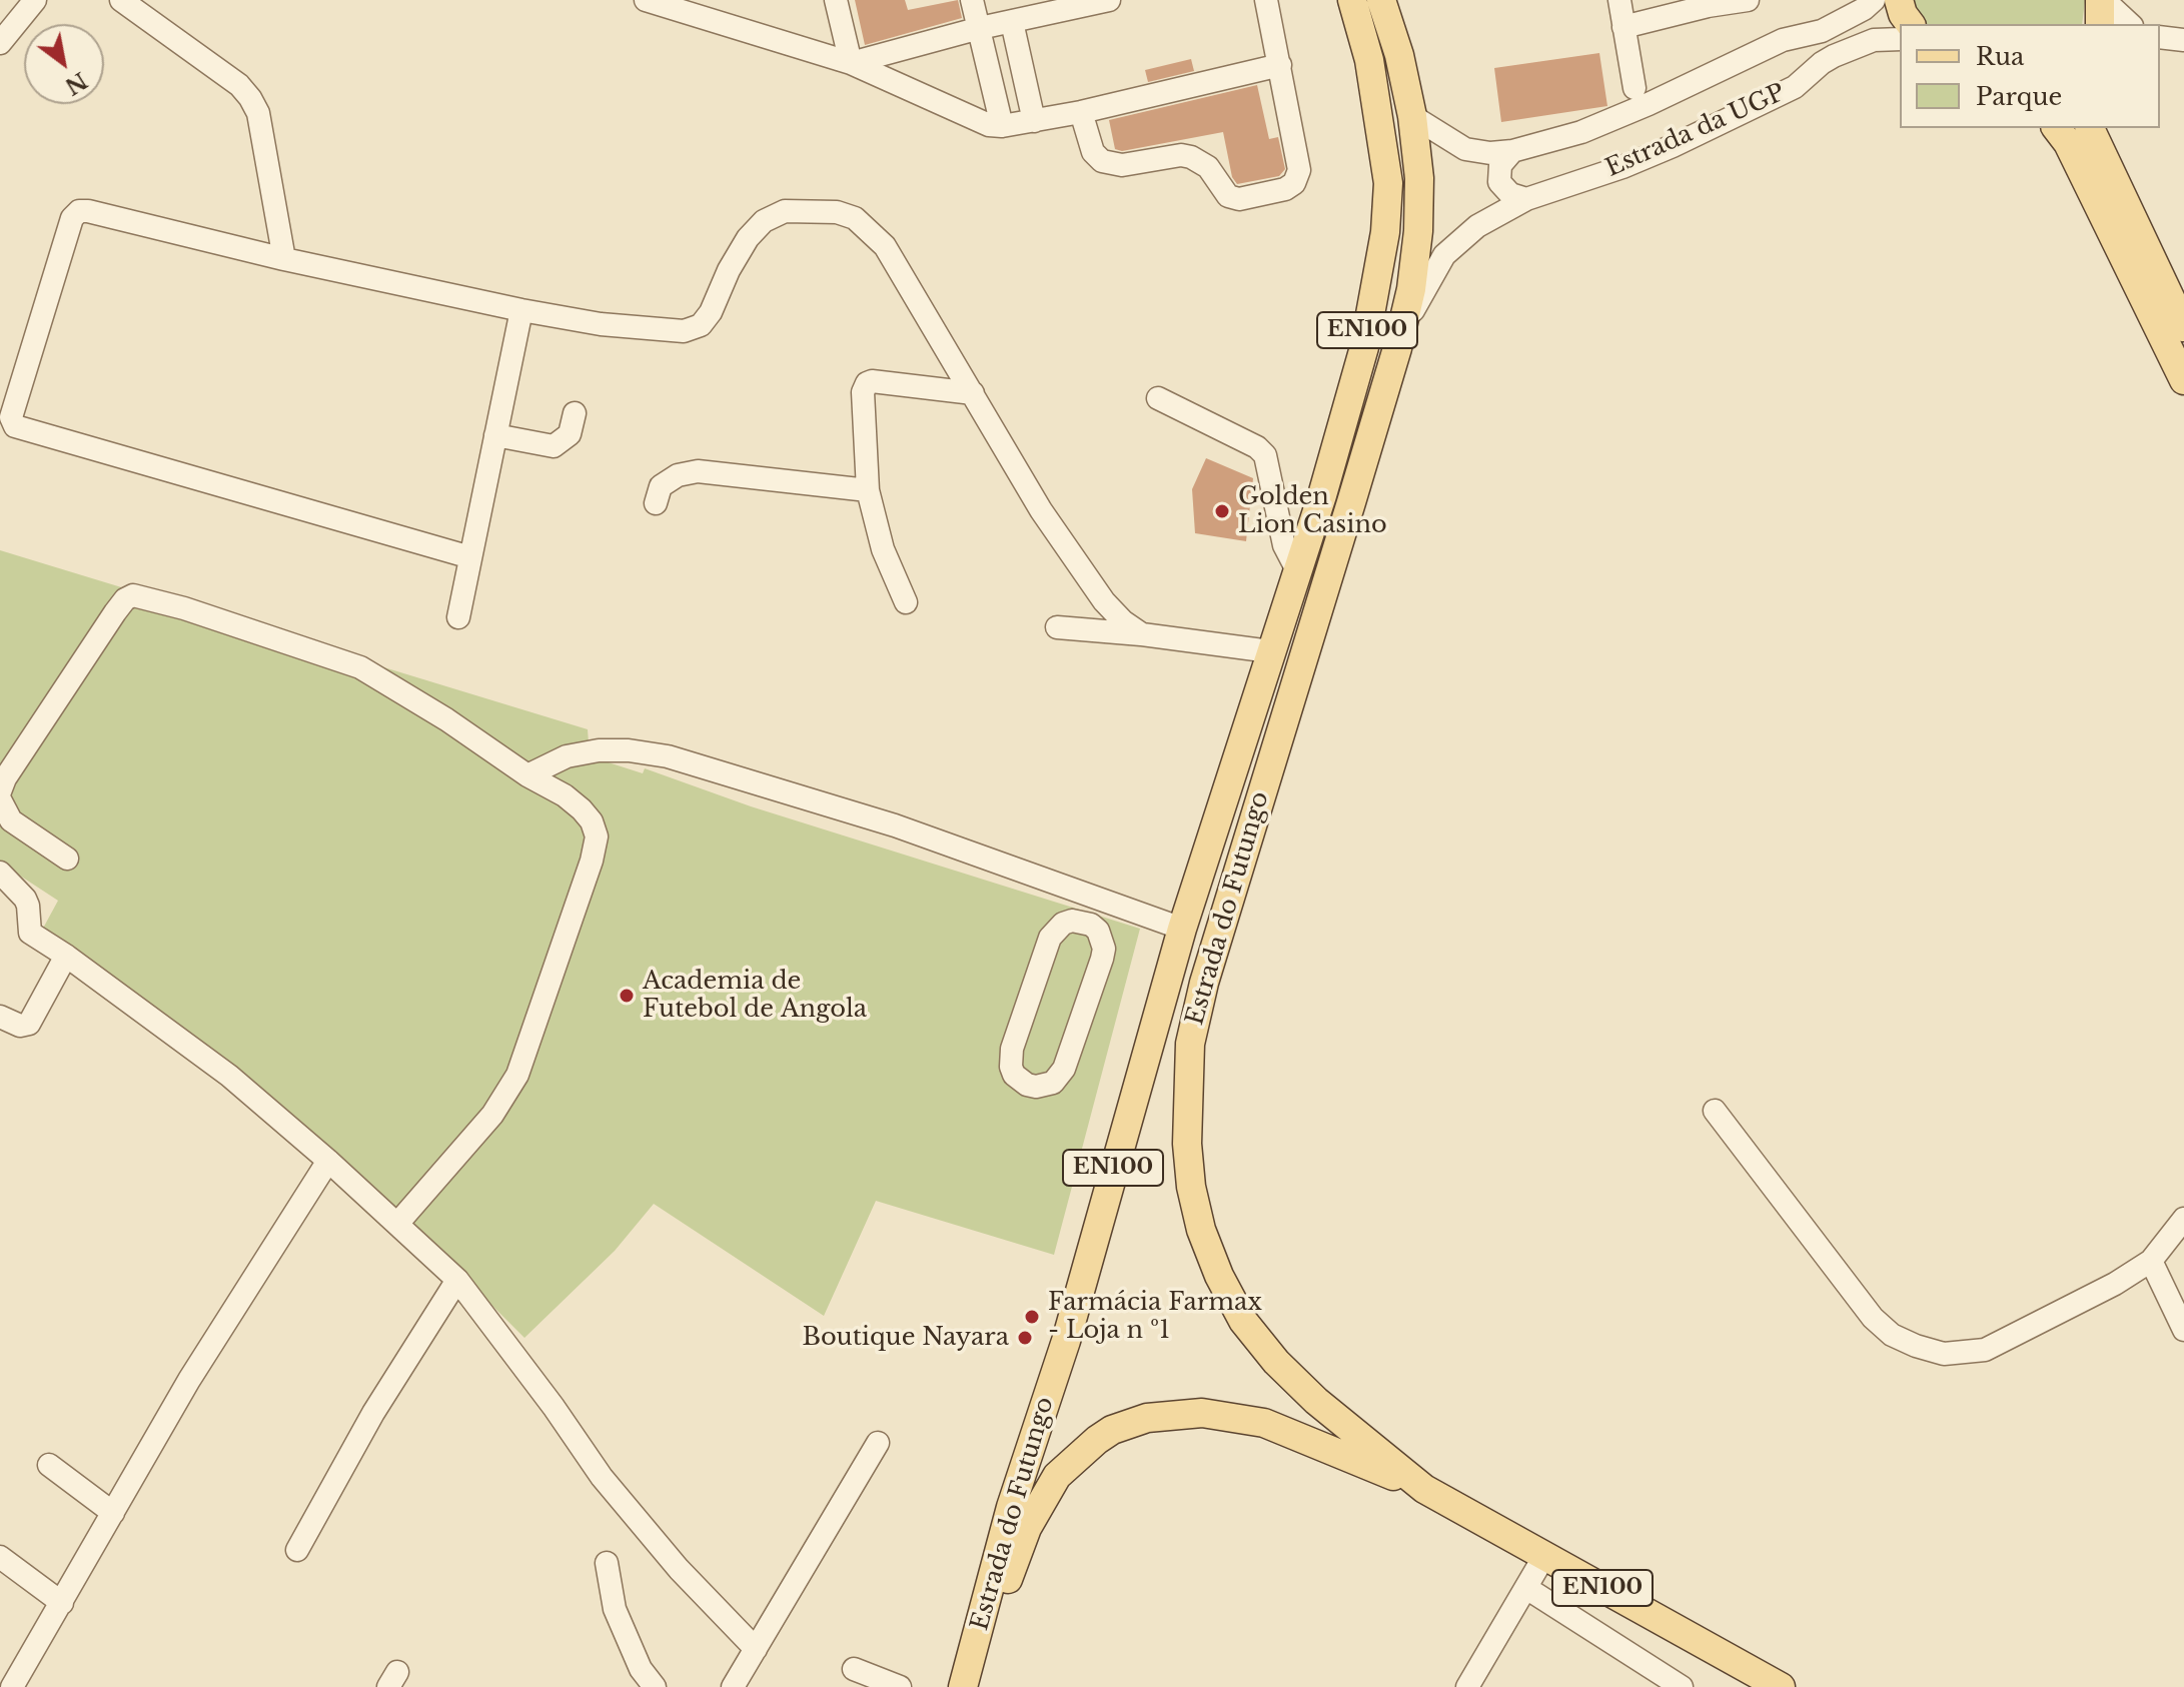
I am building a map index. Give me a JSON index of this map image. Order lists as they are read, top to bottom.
{
  "streets": {
    "main road": ["EN100", "Estrada do Futungo"],
    "street": ["Estrada da UGP"]
  },
  "crossings": [
    ["Estrada da UGP", "Estrada do Futungo"]
  ],
  "places": [
    "Golden Lion Casino",
    "Academia de Futebol de Angola",
    "Farmácia Farmax - Loja n º1",
    "Boutique Nayara"
  ],
  "legend": ["Rua", "Parque"],
  "north": "bottom right"
}
